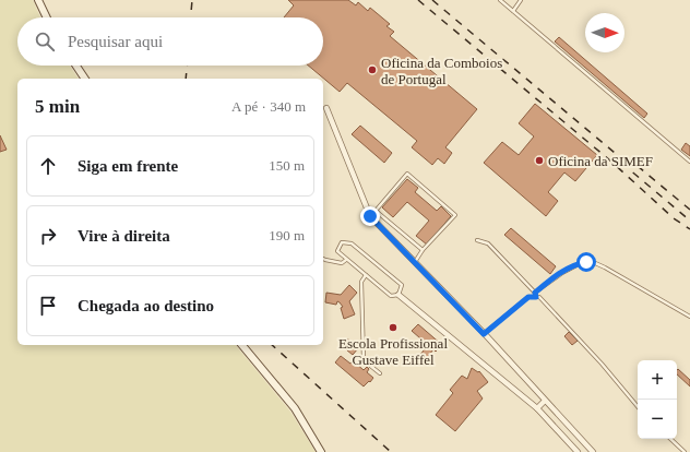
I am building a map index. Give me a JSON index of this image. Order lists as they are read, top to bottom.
{
  "places": ["Oficina da Comboios de Portugal", "Oficina da SIMEF", "Escola Profissional Gustave Eiffel"],
  "north": "right",
  "page": {
    "search": "Pesquisar aqui",
    "heading": ["5 min", "A pé · 340 m"],
    "list": [
      ["Siga em frente", "150 m"],
      ["Vire à direita", "190 m"],
      "Chegada ao destino"
    ],
    "map_buttons": ["+", "−"]
  }
}
